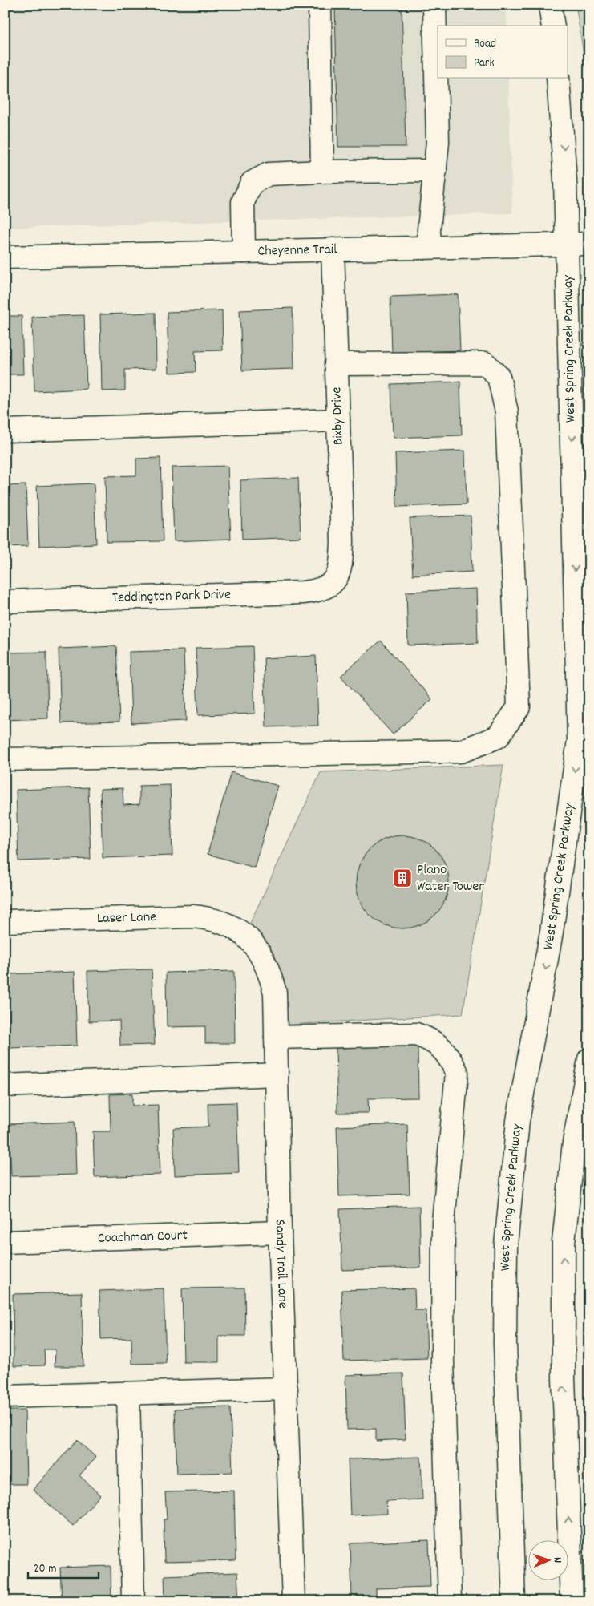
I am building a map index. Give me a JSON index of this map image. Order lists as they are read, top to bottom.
{
  "streets": {
    "street": [
      "Cheyenne Trail",
      "West Spring Creek Parkway",
      "Bixby Drive",
      "Teddington Park Drive",
      "Laser Lane",
      "Coachman Court",
      "Sandy Trail Lane"
    ]
  },
  "crossings": [
    ["Cheyenne Trail", "West Spring Creek Parkway"],
    ["Cheyenne Trail", "Bixby Drive"],
    ["Bixby Drive", "Teddington Park Drive"],
    ["Laser Lane", "Sandy Trail Lane"],
    ["Coachman Court", "Sandy Trail Lane"]
  ],
  "places": {
    "building": ["Plano Water Tower"]
  },
  "legend": ["Road", "Park"],
  "scale_bar": "20 m",
  "north": "right"
}
